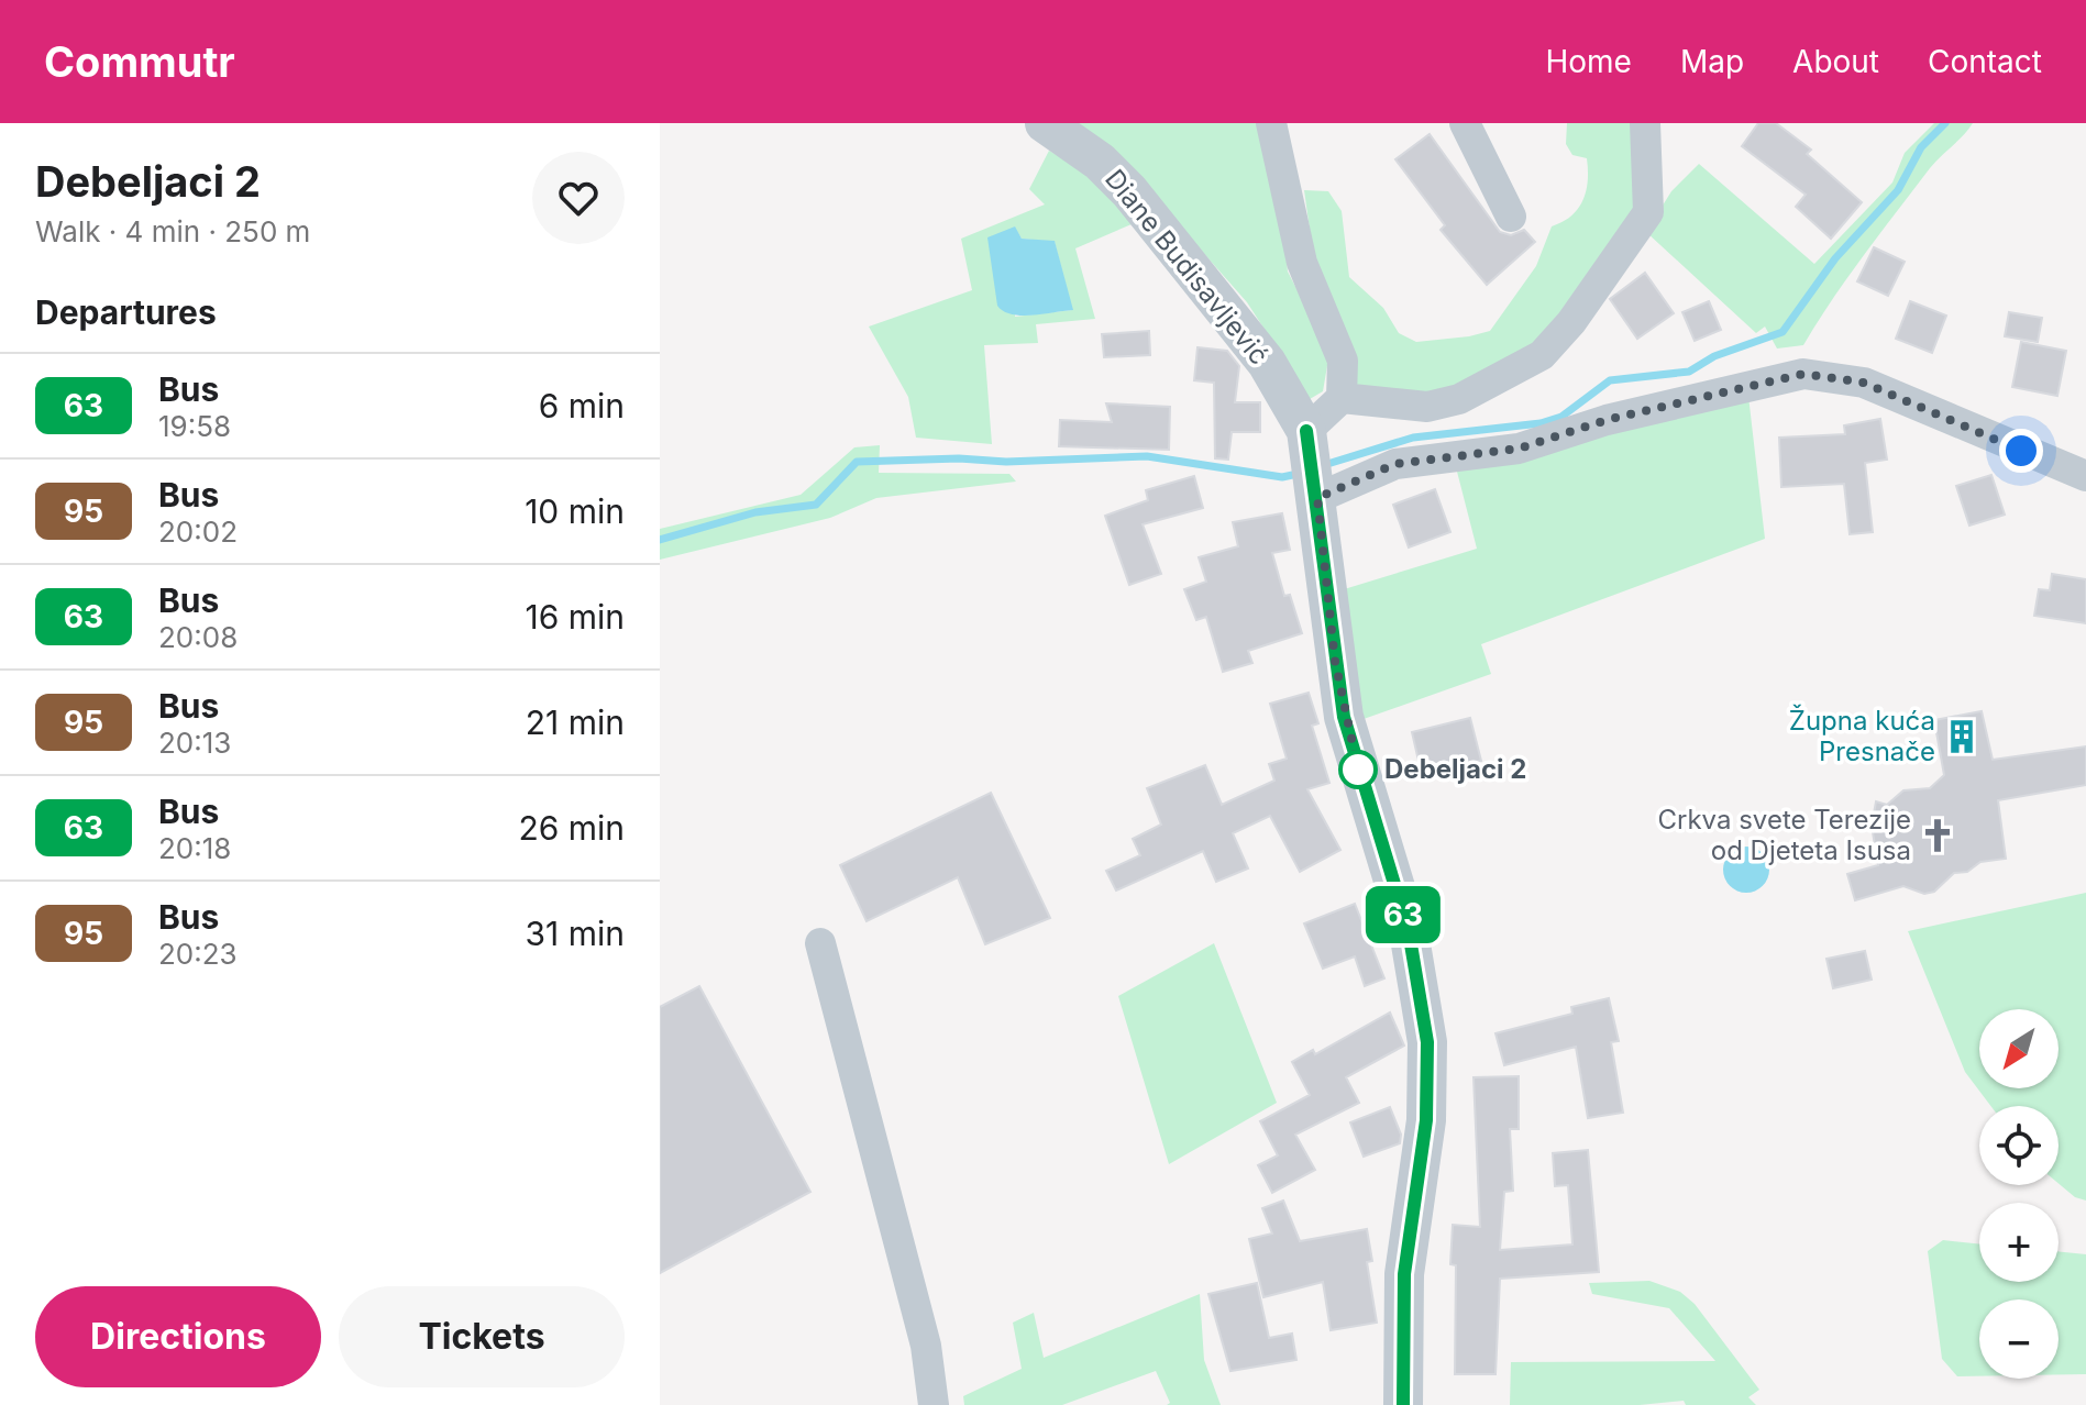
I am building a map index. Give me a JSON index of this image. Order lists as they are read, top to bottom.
{
  "streets": {
    "street": ["Diane Budisavljević"]
  },
  "places": {
    "building": ["Župna kuća Presnače"],
    "other": ["Debeljaci 2"],
    "church": ["Crkva svete Terezije od Djeteta Isusa"]
  },
  "lines": ["bus line 63"],
  "north": "bottom left",
  "page": {
    "header": "Commutr",
    "nav": [
      "Home",
      "Map",
      "About",
      "Contact"
    ],
    "heading": [
      ["Debeljaci 2", "Walk · 4 min · 250 m"],
      "Departures"
    ],
    "on_map": "63",
    "list": [
      {
        "mark": "63",
        "name": "Bus",
        "note": "19:58",
        "value": "6 min"
      },
      {
        "mark": "95",
        "name": "Bus",
        "note": "20:02",
        "value": "10 min"
      },
      {
        "mark": "63",
        "name": "Bus",
        "note": "20:08",
        "value": "16 min"
      },
      {
        "mark": "95",
        "name": "Bus",
        "note": "20:13",
        "value": "21 min"
      },
      {
        "mark": "63",
        "name": "Bus",
        "note": "20:18",
        "value": "26 min"
      },
      {
        "mark": "95",
        "name": "Bus",
        "note": "20:23",
        "value": "31 min"
      }
    ],
    "map_buttons": ["+", "−"],
    "buttons": ["Directions", "Tickets"]
  }
}
